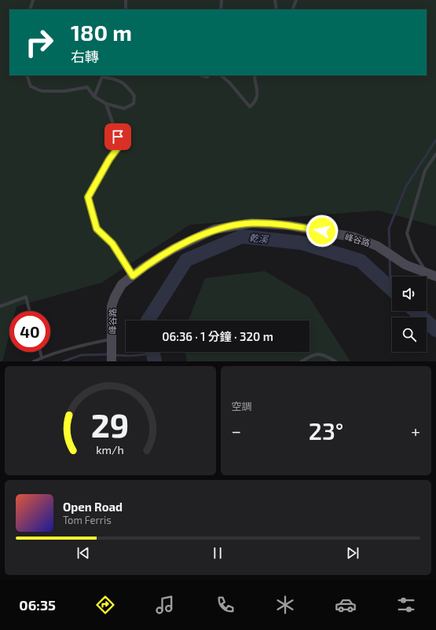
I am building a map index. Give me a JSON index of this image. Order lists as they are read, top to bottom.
{
  "streets": {
    "street": ["峰谷路"]
  },
  "water": ["乾溪"],
  "page": {
    "turn": ["180 m", "右轉"],
    "limit": "40",
    "trip": "06:36 · 1 分鐘 · 320 m",
    "tile": "空調",
    "heat": ["−", "23°", "+"],
    "song": ["Open Road", "Tom Ferris"],
    "tabs": "06:35",
    "gauge": ["29", "km/h"]
  }
}
